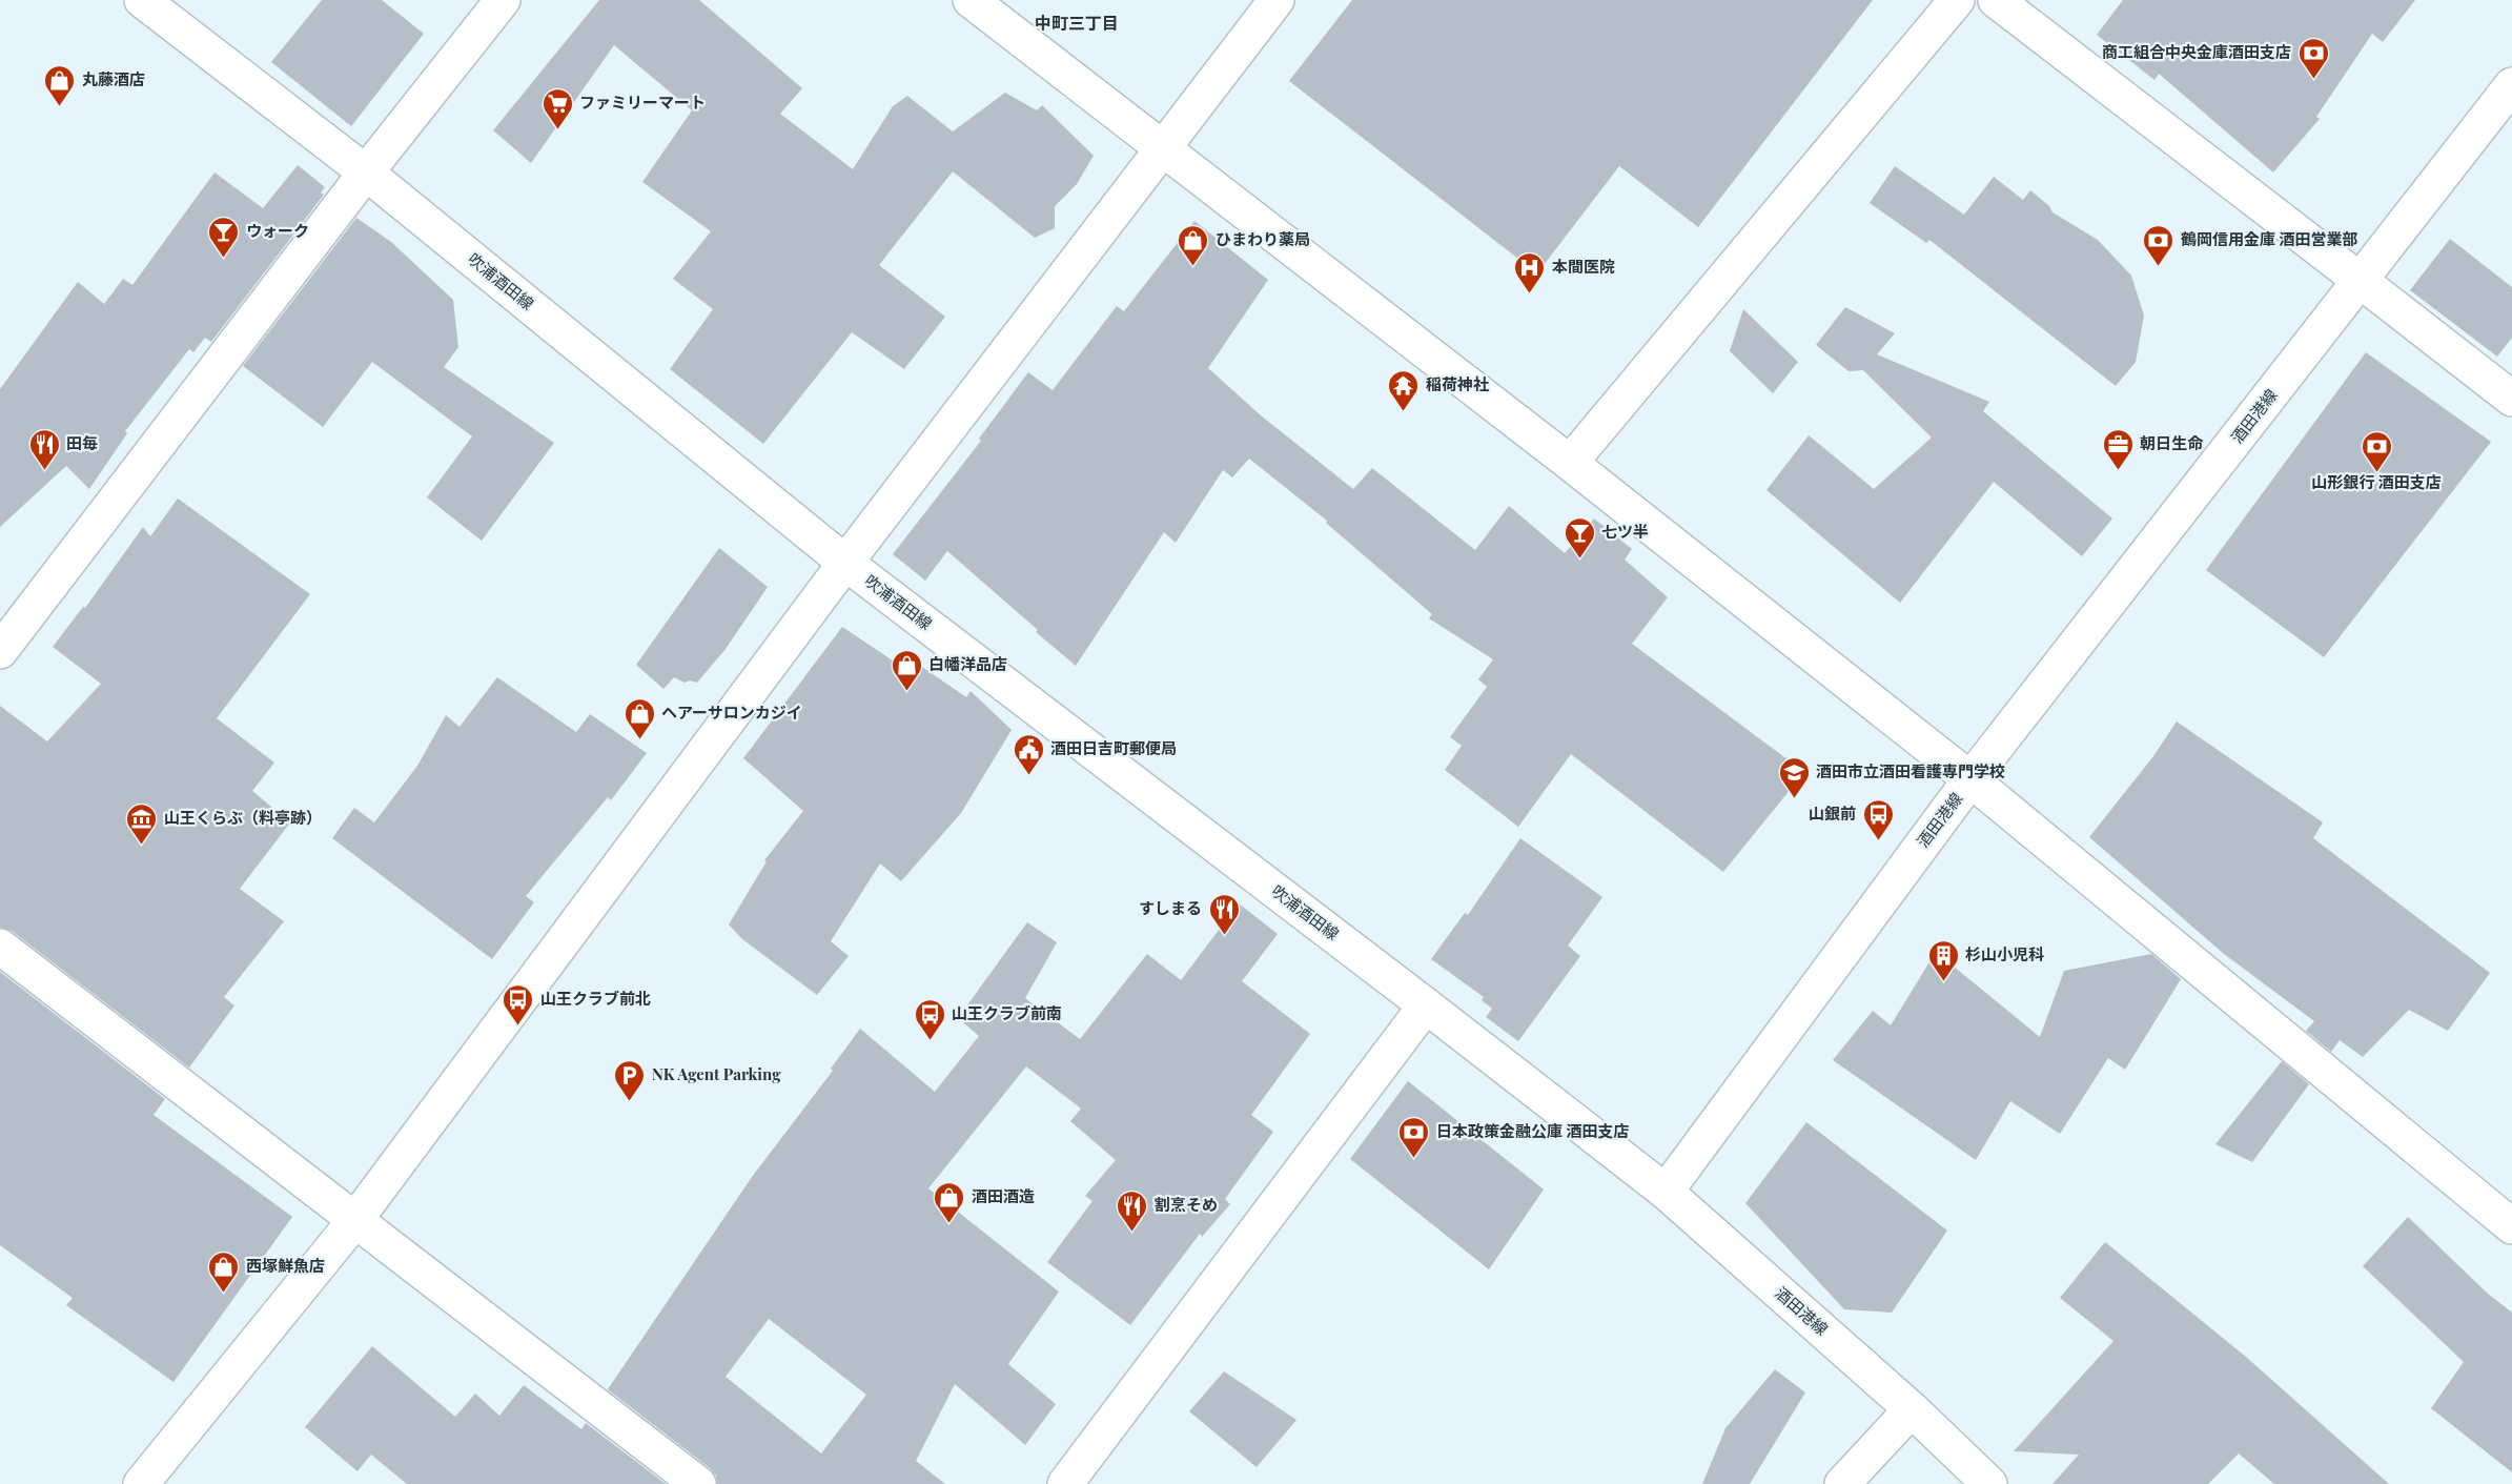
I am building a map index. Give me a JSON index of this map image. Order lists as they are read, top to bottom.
{
  "streets": {
    "street": ["吹浦酒田線", "酒田港線"]
  },
  "crossings": [
    ["吹浦酒田線", "酒田港線"]
  ],
  "districts": ["中町三丁目"],
  "places": {
    "bank": [
      "商工組合中央金庫酒田支店",
      "鶴岡信用金庫 酒田営業部",
      "山形銀行 酒田支店",
      "日本政策金融公庫 酒田支店"
    ],
    "shop": [
      "丸藤酒店",
      "ひまわり薬局",
      "白幡洋品店",
      "ヘアーサロンカジイ",
      "酒田酒造",
      "西塚鮮魚店"
    ],
    "supermarket": ["ファミリーマート"],
    "bar": ["ウォーク", "七ツ半"],
    "hospital": ["本間医院"],
    "temple": ["稲荷神社"],
    "restaurant": ["田毎", "すしまる", "割烹そめ"],
    "office": ["朝日生命"],
    "public building": ["酒田日吉町郵便局"],
    "school or university": ["酒田市立酒田看護専門学校"],
    "bus stop": ["山銀前", "山王クラブ前北", "山王クラブ前南"],
    "museum": ["山王くらぶ（料亭跡）"],
    "building": ["杉山小児科"],
    "parking": ["NK Agent Parking"]
  }
}
